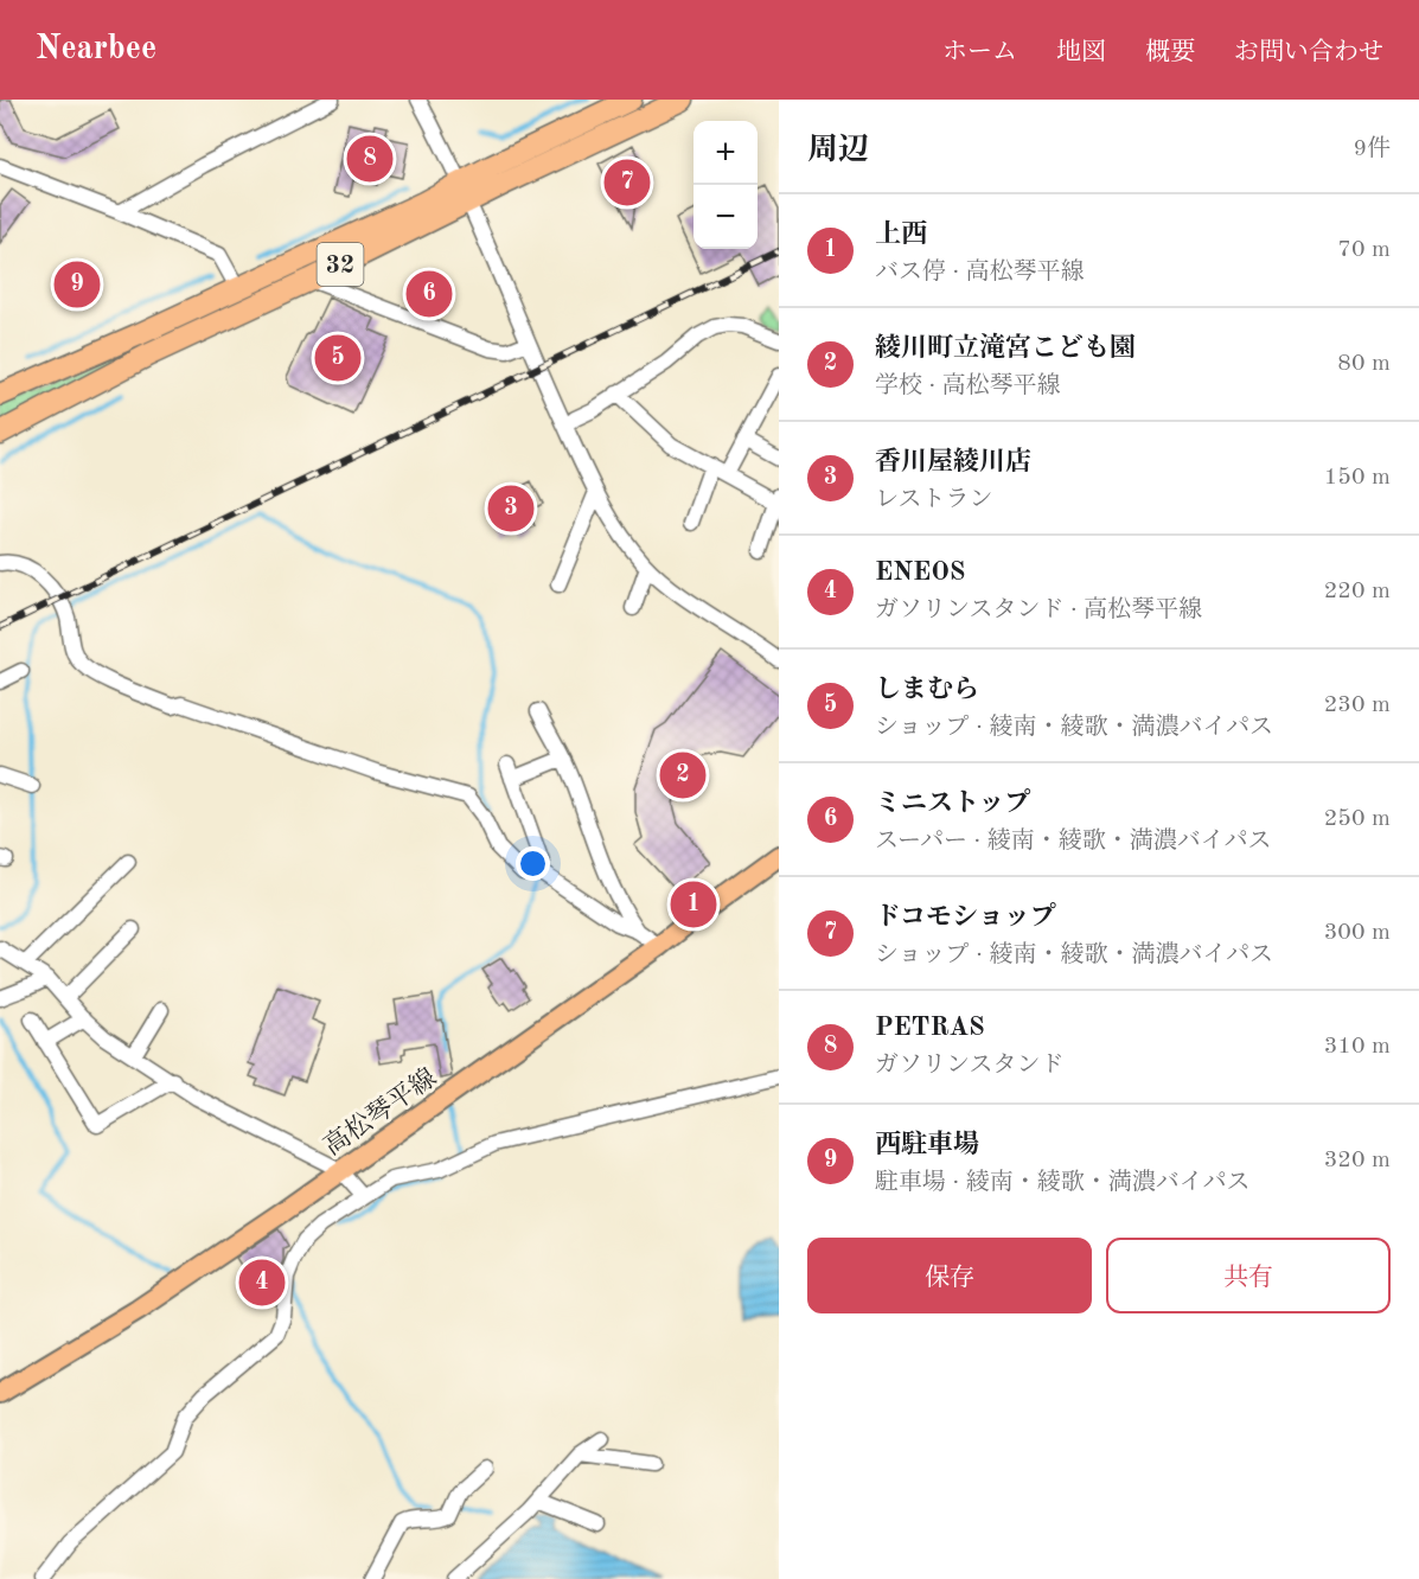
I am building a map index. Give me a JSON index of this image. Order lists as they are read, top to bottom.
{
  "streets": {
    "highway": ["32"],
    "main road": ["高松琴平線"]
  },
  "page": {
    "header": "Nearbee",
    "nav": [
      "ホーム",
      "地図",
      "概要",
      "お問い合わせ"
    ],
    "heading": ["周辺", "9件"],
    "map_buttons": ["+", "−"],
    "pins": [
      "8",
      "7",
      "9",
      "6",
      "5",
      "3",
      "2",
      "1",
      "4"
    ],
    "list": [
      {
        "mark": "1",
        "name": "上西",
        "note": "バス停 · 高松琴平線",
        "value": "70 m"
      },
      {
        "mark": "2",
        "name": "綾川町立滝宮こども園",
        "note": "学校 · 高松琴平線",
        "value": "80 m"
      },
      {
        "mark": "3",
        "name": "香川屋綾川店",
        "note": "レストラン",
        "value": "150 m"
      },
      {
        "mark": "4",
        "name": "ENEOS",
        "note": "ガソリンスタンド · 高松琴平線",
        "value": "220 m"
      },
      {
        "mark": "5",
        "name": "しまむら",
        "note": "ショップ · 綾南・綾歌・満濃バイパス",
        "value": "230 m"
      },
      {
        "mark": "6",
        "name": "ミニストップ",
        "note": "スーパー · 綾南・綾歌・満濃バイパス",
        "value": "250 m"
      },
      {
        "mark": "7",
        "name": "ドコモショップ",
        "note": "ショップ · 綾南・綾歌・満濃バイパス",
        "value": "300 m"
      },
      {
        "mark": "8",
        "name": "PETRAS",
        "note": "ガソリンスタンド",
        "value": "310 m"
      },
      {
        "mark": "9",
        "name": "西駐車場",
        "note": "駐車場 · 綾南・綾歌・満濃バイパス",
        "value": "320 m"
      }
    ],
    "buttons": ["保存", "共有"]
  }
}
